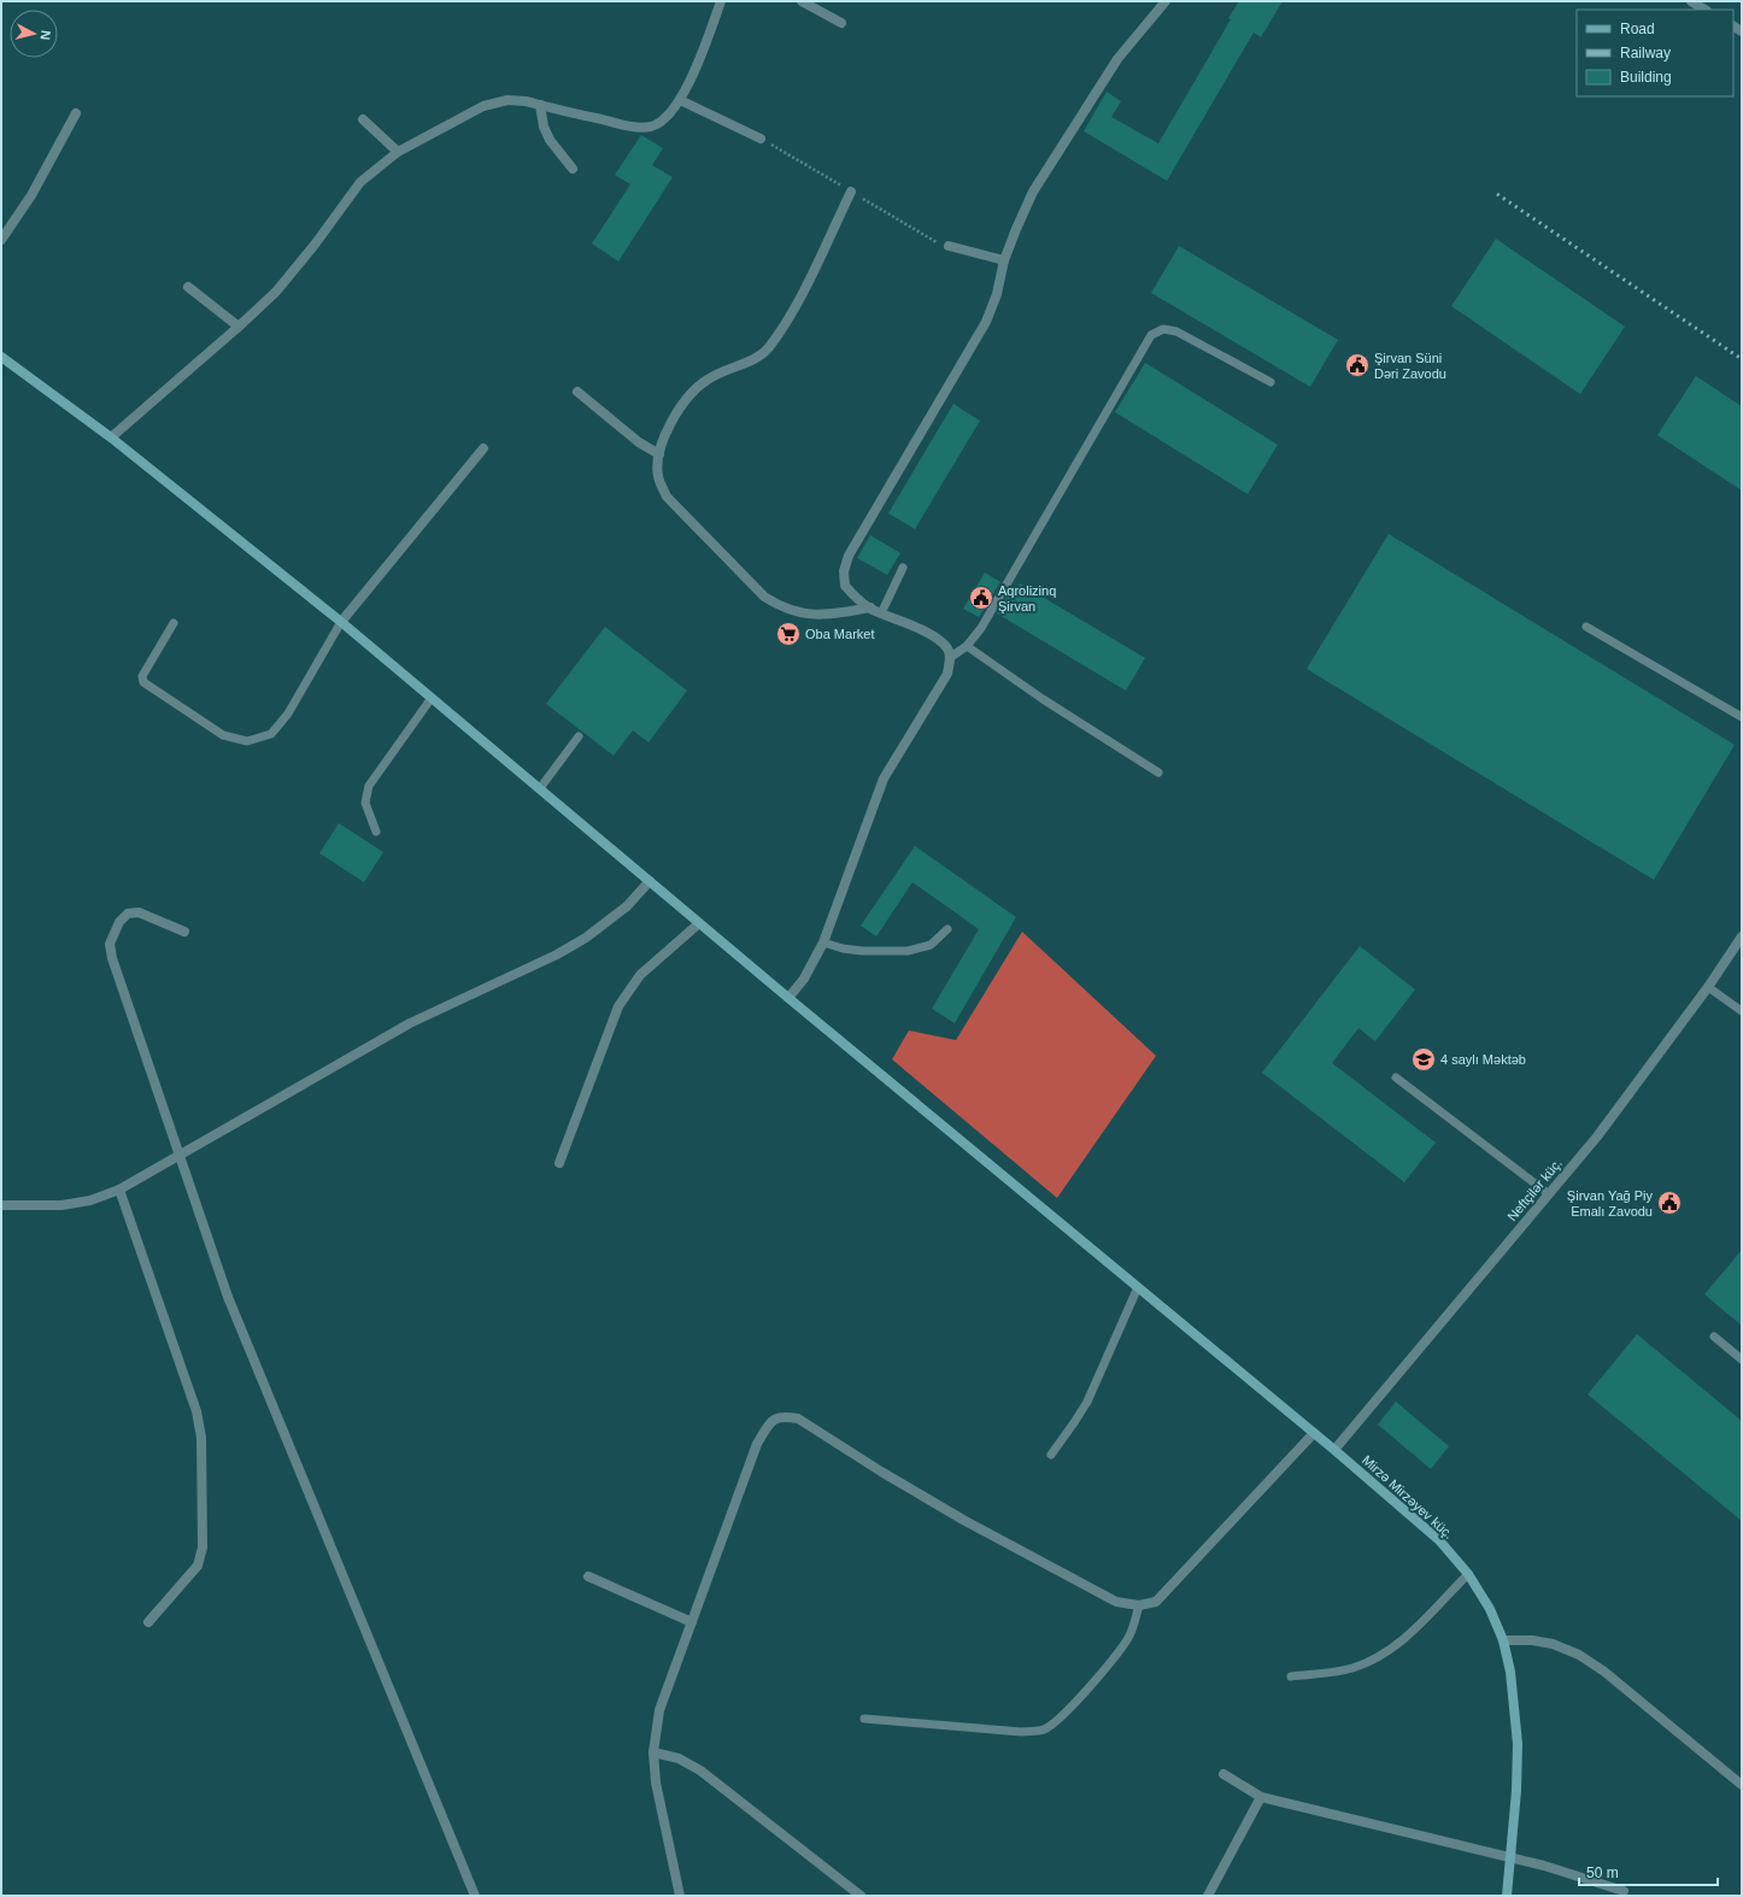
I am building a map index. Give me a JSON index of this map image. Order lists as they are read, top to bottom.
{
  "streets": {
    "main road": ["Mirzə Mirzəyev küç."],
    "street": ["Neftçilər küç."]
  },
  "crossings": [
    ["Neftçilər küç.", "Mirzə Mirzəyev küç."]
  ],
  "places": {
    "public building": ["Şirvan Süni Dəri Zavodu", "Aqrolizinq Şirvan", "Şirvan Yağ Piy Emalı Zavodu"],
    "supermarket": ["Oba Market"],
    "school or university": ["4 saylı Məktəb"]
  },
  "legend": ["Road", "Railway", "Building"],
  "scale_bar": "50 m",
  "north": "right"
}
